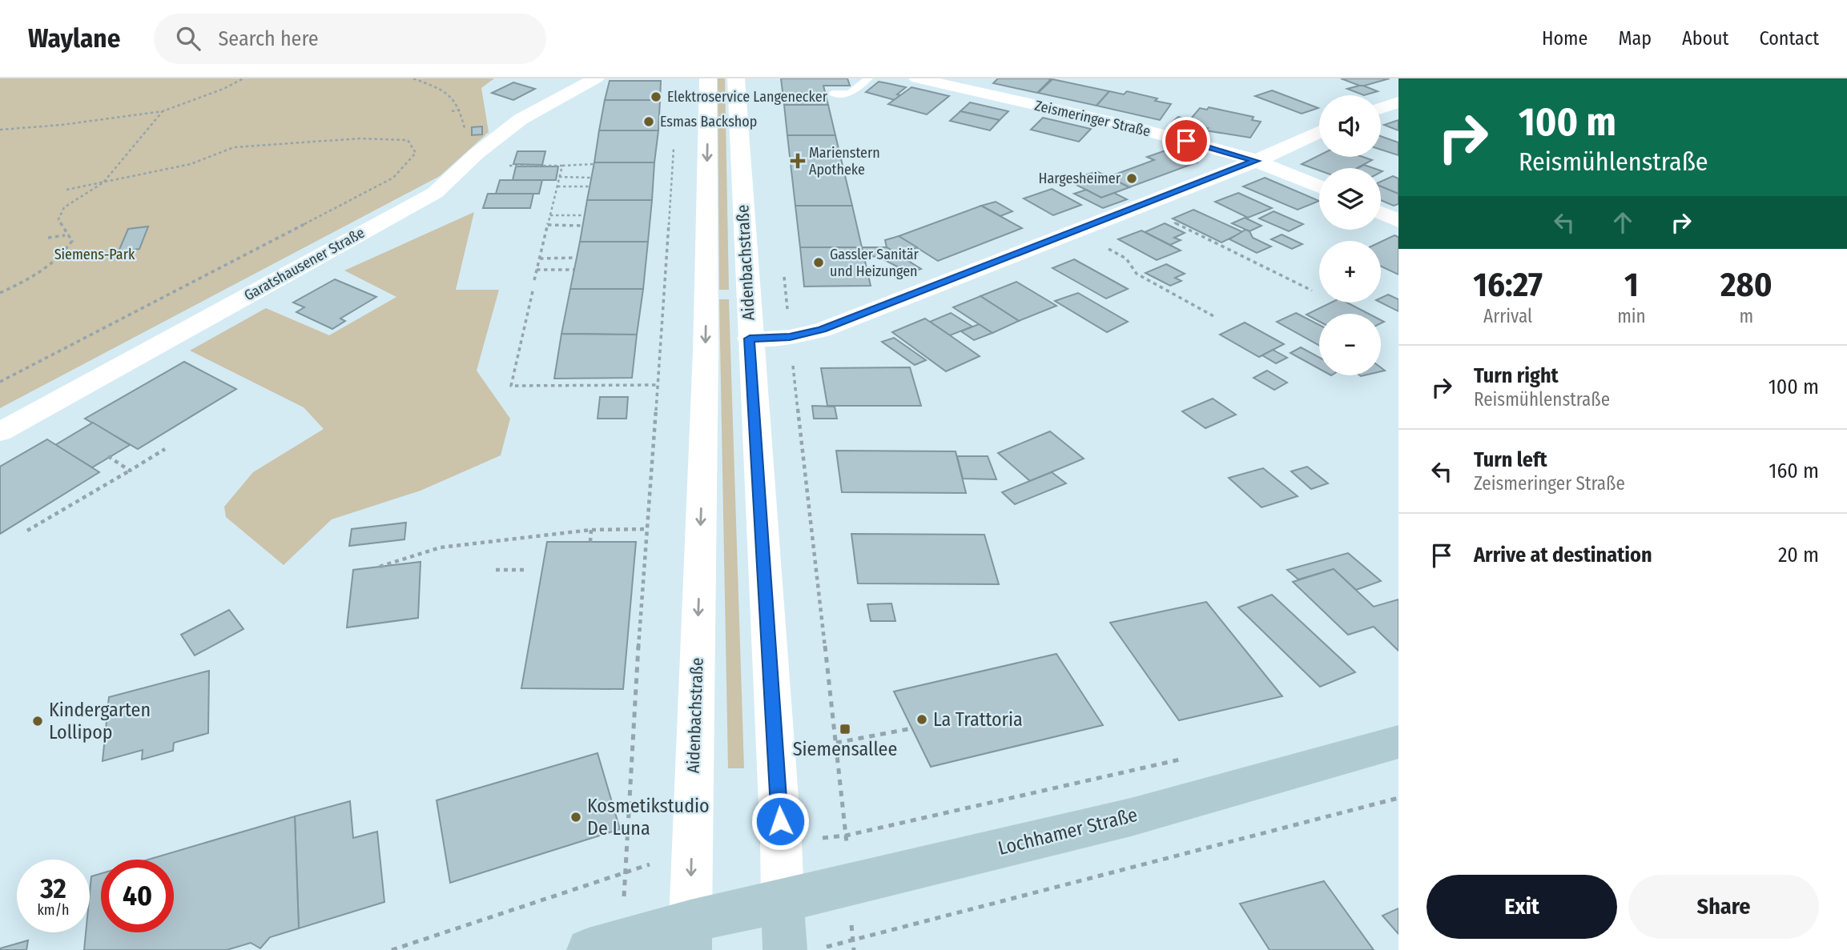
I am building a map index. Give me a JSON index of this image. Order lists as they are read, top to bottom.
{
  "streets": {
    "main road": ["Aidenbachstraße", "Lochhamer Straße"],
    "street": ["Zeismeringer Straße", "Garatshausener Straße"]
  },
  "crossings": [
    ["Aidenbachstraße", "Lochhamer Straße"]
  ],
  "parks": ["Siemens-Park"],
  "places": {
    "other": [
      "Elektroservice Langenecker",
      "Esmas Backshop",
      "Hargesheimer",
      "Gassler Sanitär und Heizungen",
      "La Trattoria",
      "Kindergarten Lollipop",
      "Kosmetikstudio De Luna"
    ],
    "health": ["Marienstern Apotheke"],
    "transit": ["Siemensallee"]
  },
  "page": {
    "header": "Waylane",
    "search": "Search here",
    "nav": [
      "Home",
      "Map",
      "About",
      "Contact"
    ],
    "turn": ["100 m", "Reismühlenstraße"],
    "map_buttons": ["+", "−"],
    "eta": [
      "16:27",
      "Arrival",
      "1",
      "min",
      "280",
      "m"
    ],
    "list": [
      {
        "name": "Turn right",
        "note": "Reismühlenstraße",
        "value": "100 m"
      },
      {
        "name": "Turn left",
        "note": "Zeismeringer Straße",
        "value": "160 m"
      },
      {
        "name": "Arrive at destination",
        "value": "20 m"
      }
    ],
    "speed": "32 km/h",
    "limit": "40",
    "buttons": ["Exit", "Share"]
  }
}
